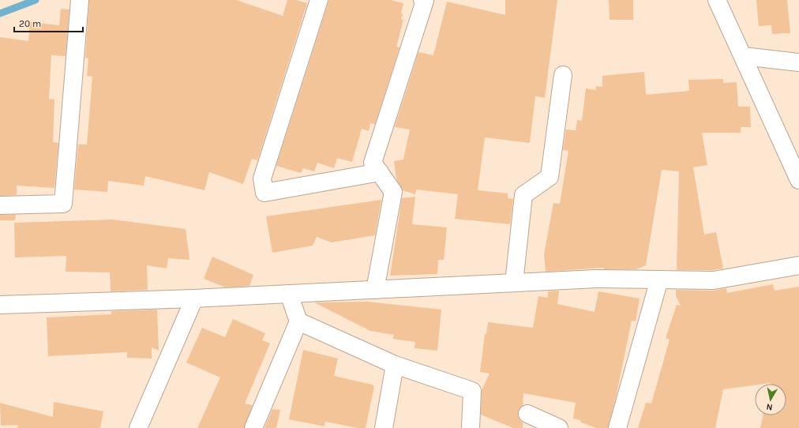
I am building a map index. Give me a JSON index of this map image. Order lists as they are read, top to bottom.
{
  "scale_bar": "20 m",
  "north": "bottom"
}
